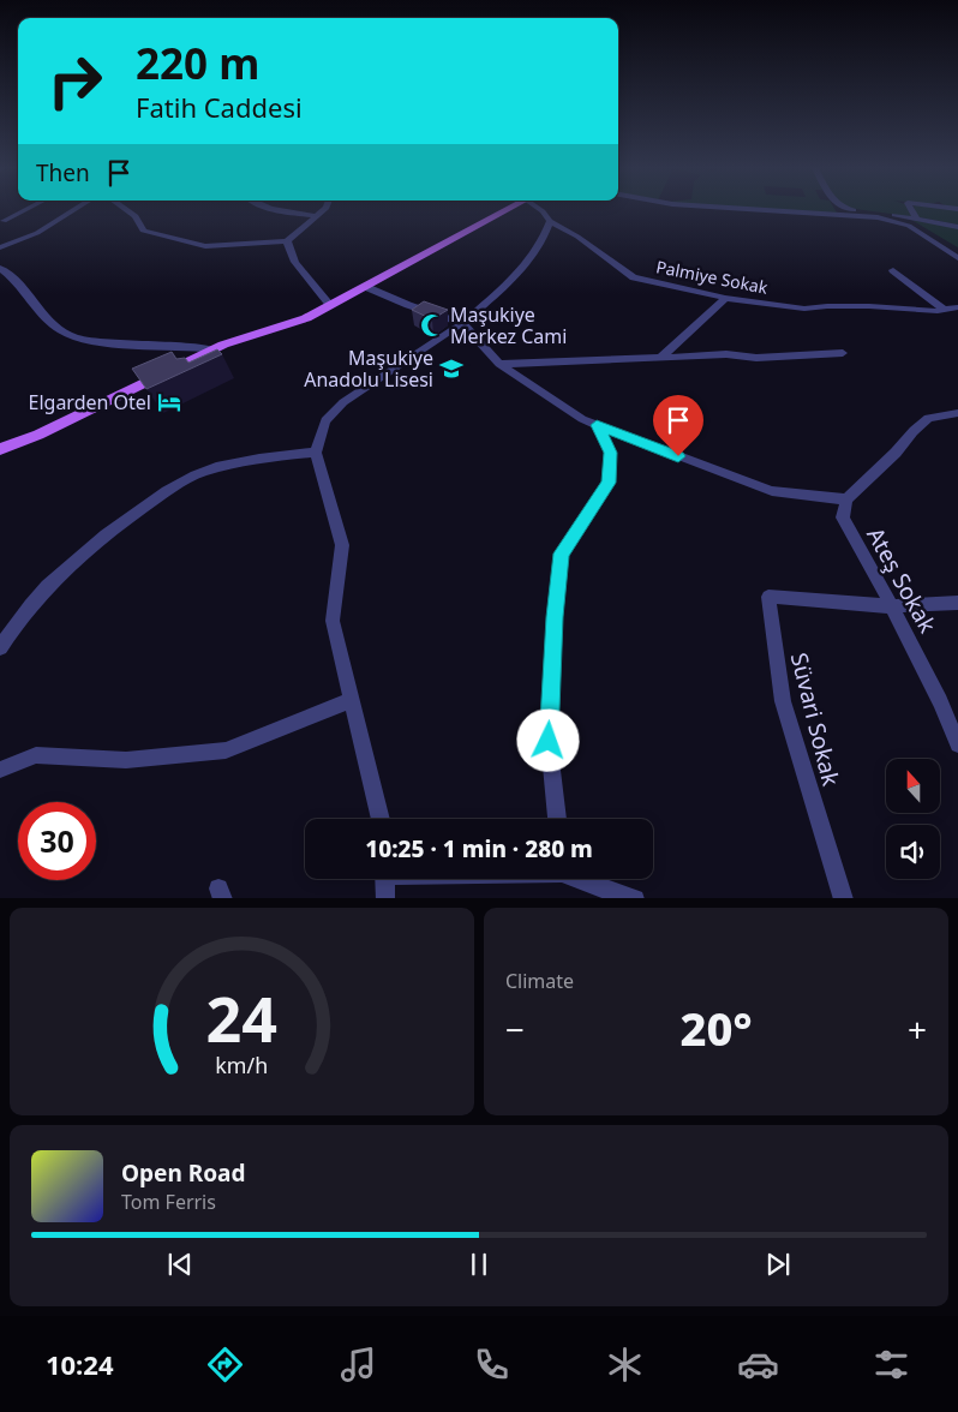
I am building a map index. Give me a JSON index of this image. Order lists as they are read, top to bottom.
{
  "streets": {
    "street": ["Palmiye Sokak", "Ateş Sokak", "Süvari Sokak"]
  },
  "crossings": [
    ["Ateş Sokak", "Süvari Sokak"]
  ],
  "places": {
    "mosque": ["Maşukiye Merkez Cami"],
    "school or university": ["Maşukiye Anadolu Lisesi"],
    "hotel": ["Elgarden Otel"]
  },
  "north": "top",
  "page": {
    "turn": ["220 m", "Fatih Caddesi"],
    "then": "Then",
    "limit": "30",
    "trip": "10:25 · 1 min · 280 m",
    "tile": "Climate",
    "heat": ["−", "20°", "+"],
    "song": ["Open Road", "Tom Ferris"],
    "tabs": "10:24",
    "gauge": ["24", "km/h"]
  }
}
